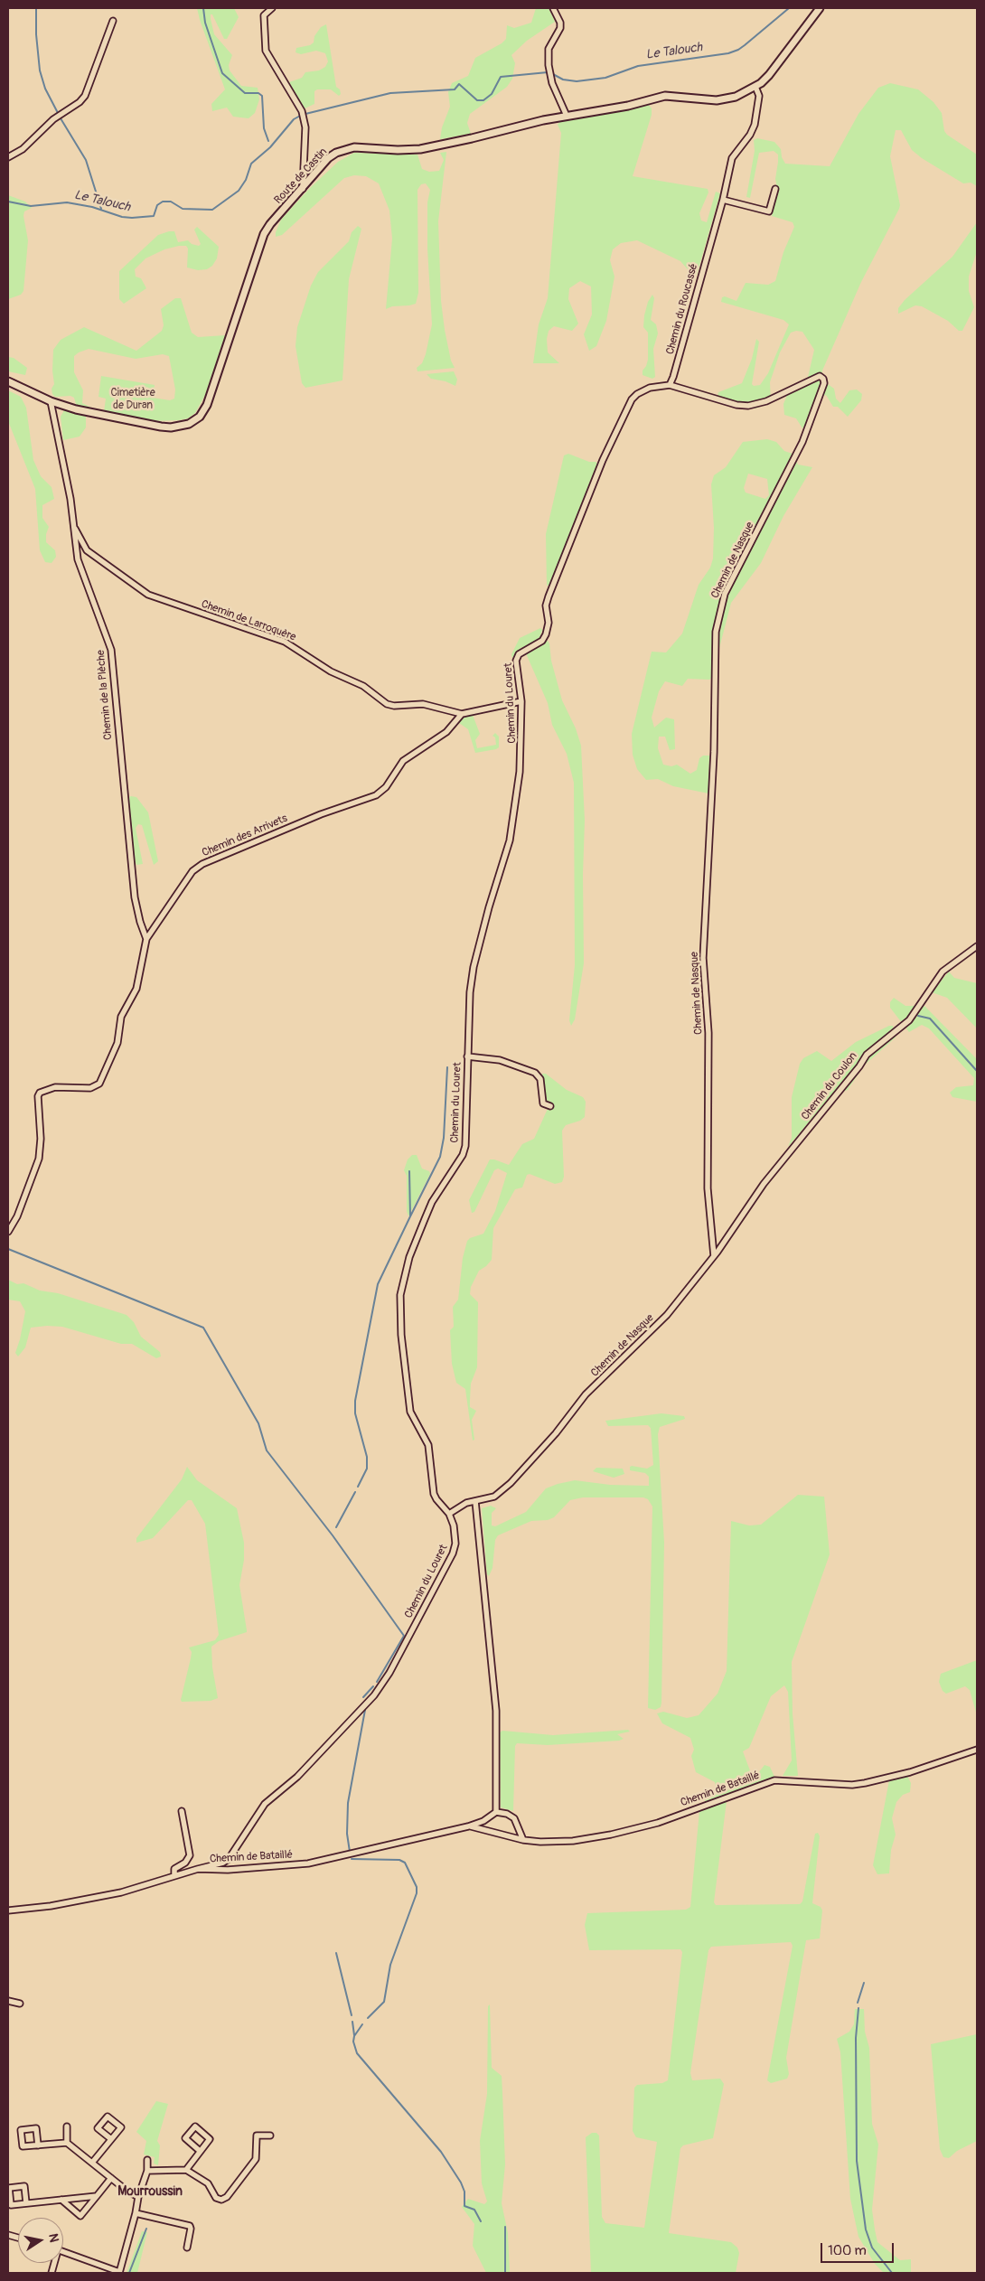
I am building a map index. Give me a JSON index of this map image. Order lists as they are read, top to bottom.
{
  "streets": {
    "street": [
      "Route de Castin",
      "Chemin du Roucassé",
      "Chemin de Nasque",
      "Chemin de Larroquère",
      "Chemin de la Plèche",
      "Chemin du Louret",
      "Chemin des Arrivets",
      "Chemin du Coulon",
      "Chemin de Bataillé"
    ]
  },
  "crossings": [
    ["Route de Castin", "Chemin du Roucassé"],
    ["Route de Castin", "Chemin de la Plèche"],
    ["Chemin du Roucassé", "Chemin de Nasque"],
    ["Chemin du Roucassé", "Chemin du Louret"],
    ["Chemin de Nasque", "Chemin du Louret"],
    ["Chemin de Nasque", "Chemin du Coulon"],
    ["Chemin de Larroquère", "Chemin de la Plèche"],
    ["Chemin de Larroquère", "Chemin des Arrivets"],
    ["Chemin de la Plèche", "Chemin des Arrivets"],
    ["Chemin du Louret", "Chemin de Bataillé"]
  ],
  "districts": ["Mourroussin"],
  "water": ["Le Talouch"],
  "parks": ["Cimetière de Duran"],
  "scale_bar": "100 m",
  "north": "right"
}
